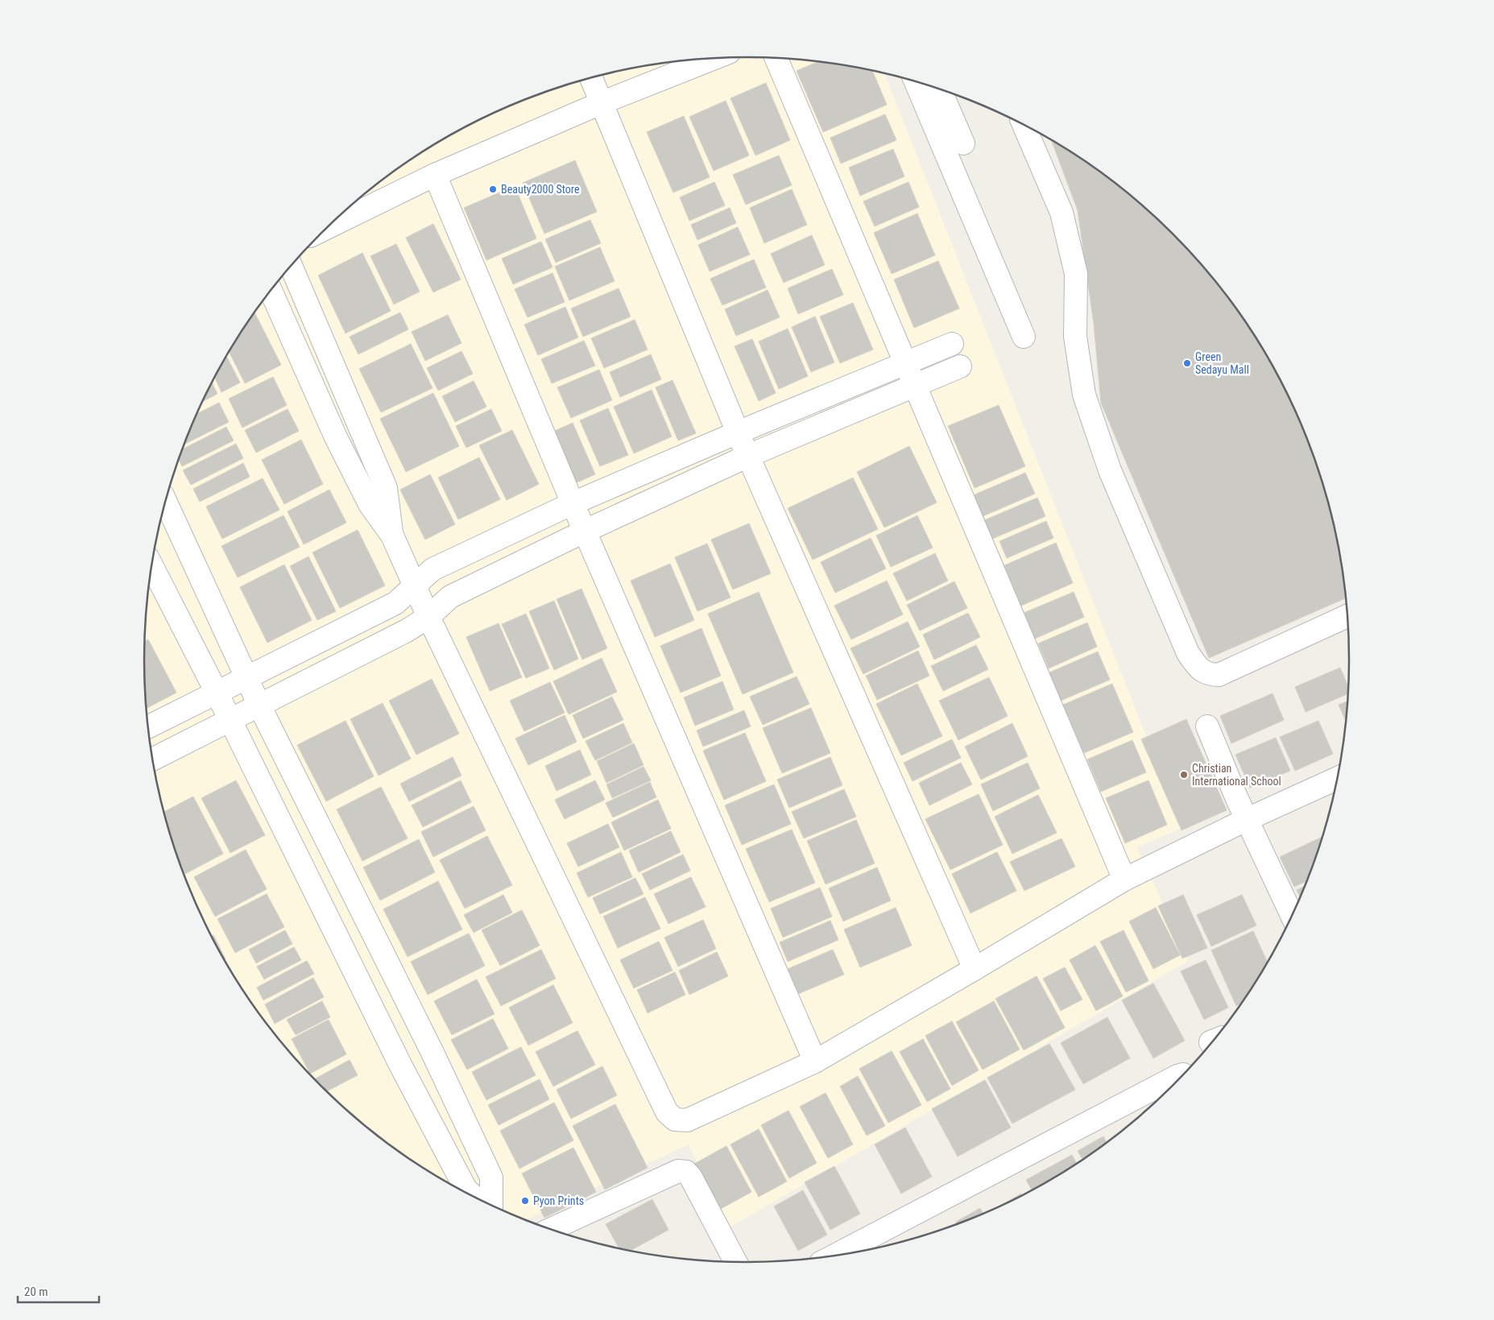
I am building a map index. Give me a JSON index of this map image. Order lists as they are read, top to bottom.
{
  "places": [
    "Beauty2000 Store",
    "Green Sedayu Mall",
    "Christian International School",
    "Pyon Prints"
  ],
  "scale_bar": "20 m"
}
